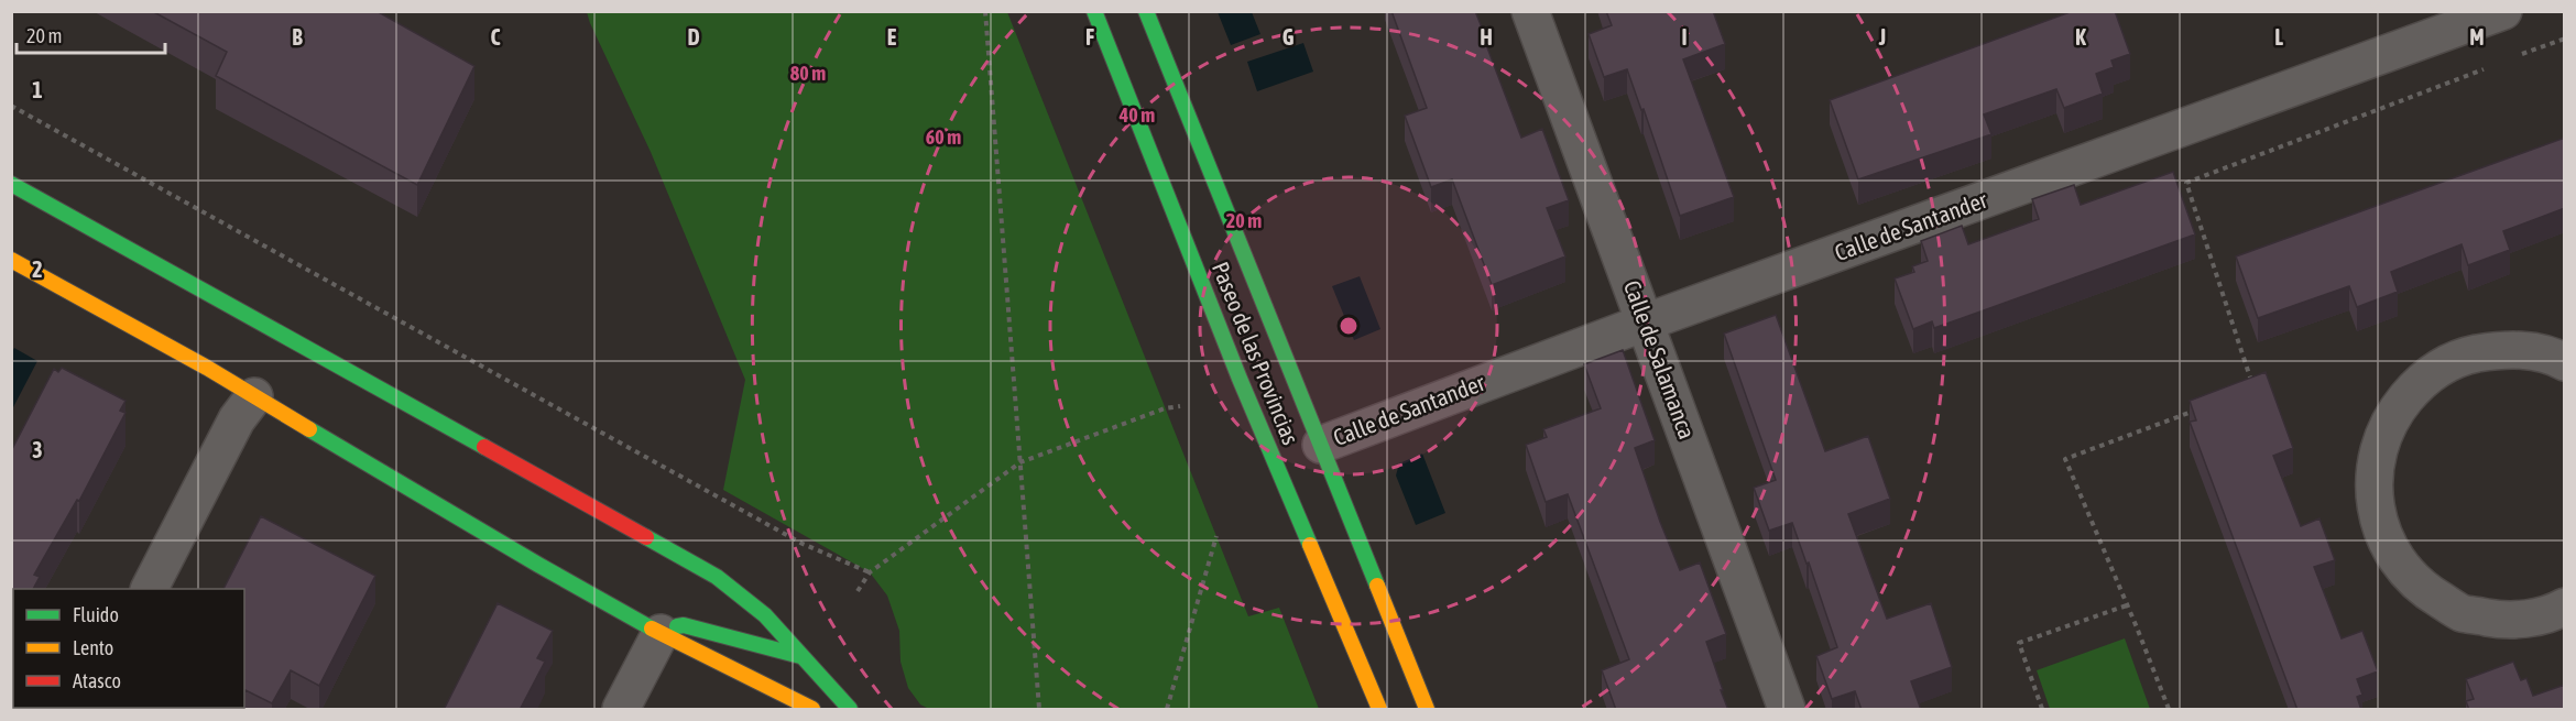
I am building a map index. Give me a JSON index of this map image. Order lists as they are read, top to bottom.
{
  "streets": {
    "street": ["Calle de Santander", "Paseo de las Provincias", "Calle de Salamanca"]
  },
  "crossings": [
    ["Calle de Santander", "Paseo de las Provincias"],
    ["Calle de Santander", "Calle de Salamanca"]
  ],
  "legend": ["Fluido", "Lento", "Atasco"],
  "scale_bar": "20 m",
  "grid": {
    "columns": [
      "B",
      "C",
      "D",
      "E",
      "F",
      "G",
      "H",
      "I",
      "J",
      "K",
      "L",
      "M"
    ],
    "rows": ["1", "2", "3"]
  },
  "rings": [
    "80 m",
    "40 m",
    "60 m",
    "20 m"
  ]
}
